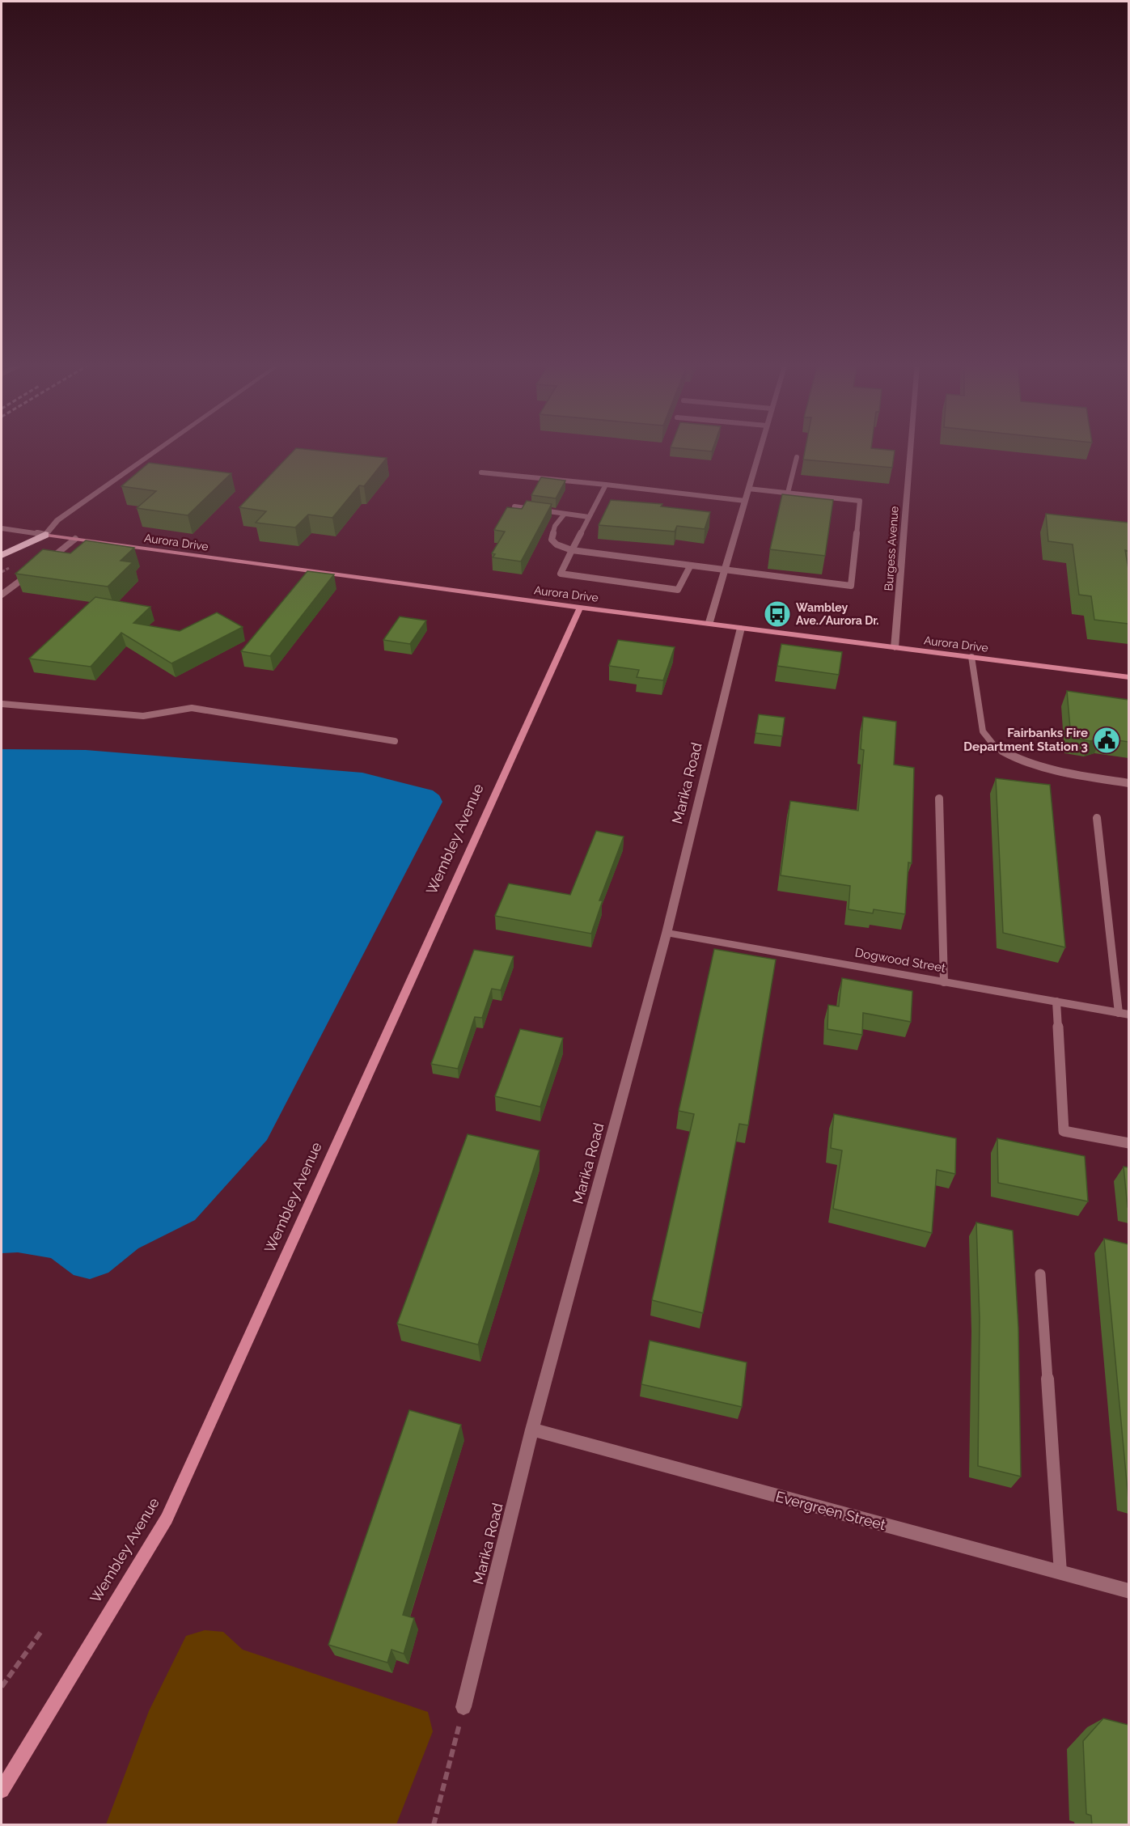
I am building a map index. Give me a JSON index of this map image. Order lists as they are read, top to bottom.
{
  "streets": {
    "street": [
      "Aurora Drive",
      "Burgess Avenue",
      "Marika Road",
      "Wembley Avenue",
      "Dogwood Street",
      "Evergreen Street"
    ]
  },
  "crossings": [
    ["Aurora Drive", "Burgess Avenue"],
    ["Aurora Drive", "Marika Road"],
    ["Aurora Drive", "Wembley Avenue"],
    ["Marika Road", "Dogwood Street"],
    ["Marika Road", "Evergreen Street"]
  ],
  "places": {
    "bus stop": ["Wambley Ave./Aurora Dr."],
    "public building": ["Fairbanks Fire Department Station 3"]
  }
}
